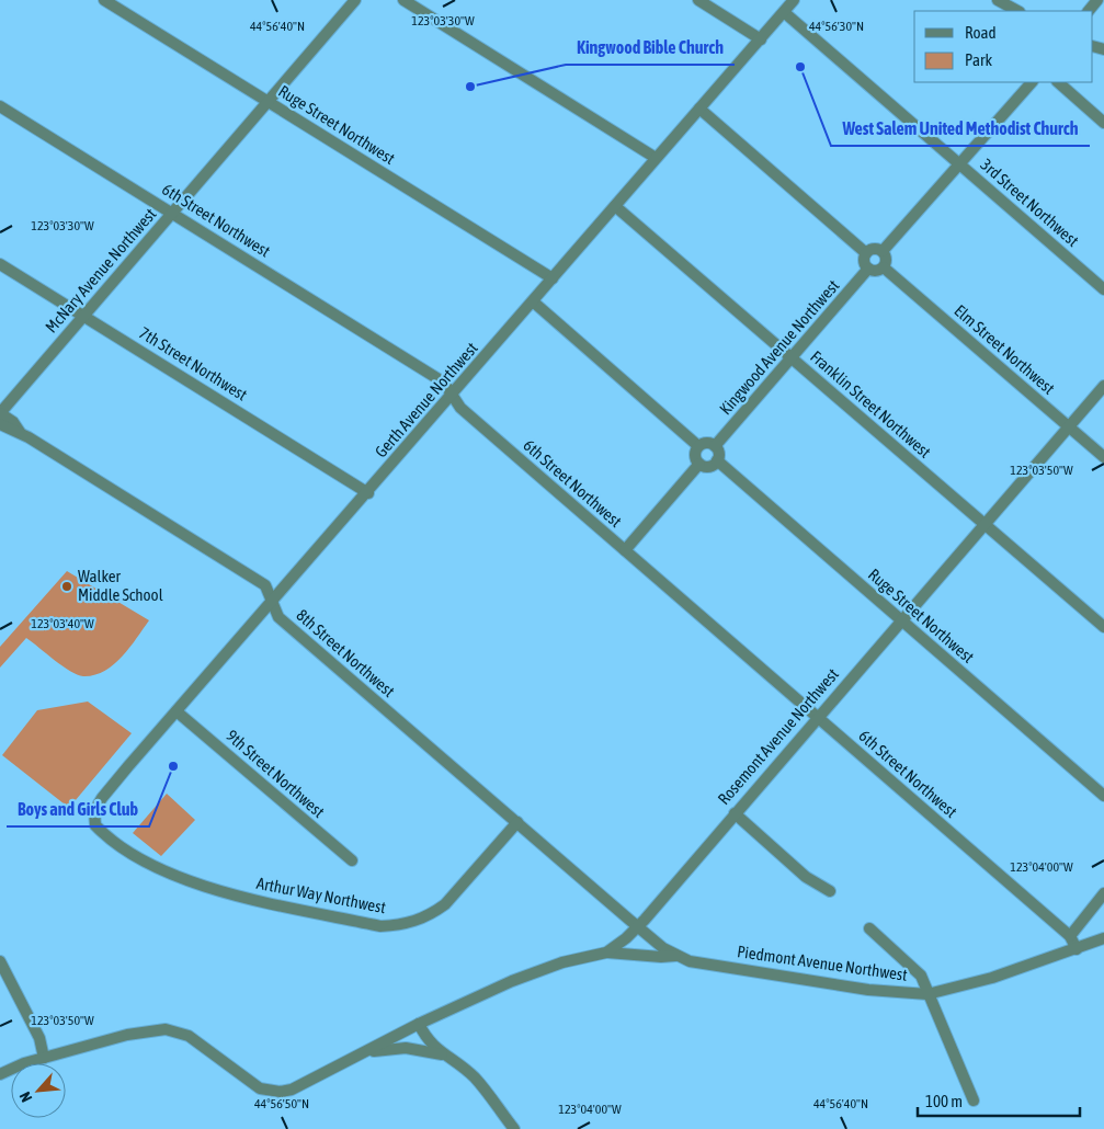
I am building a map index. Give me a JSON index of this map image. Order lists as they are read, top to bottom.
{
  "streets": {
    "street": [
      "Ruge Street Northwest",
      "3rd Street Northwest",
      "6th Street Northwest",
      "McNary Avenue Northwest",
      "Kingwood Avenue Northwest",
      "Elm Street Northwest",
      "7th Street Northwest",
      "Gerth Avenue Northwest",
      "Franklin Street Northwest",
      "8th Street Northwest",
      "Rosemont Avenue Northwest",
      "9th Street Northwest",
      "Arthur Way Northwest",
      "Piedmont Avenue Northwest"
    ]
  },
  "crossings": [
    ["Ruge Street Northwest", "McNary Avenue Northwest"],
    ["Ruge Street Northwest", "Kingwood Avenue Northwest"],
    ["Ruge Street Northwest", "Gerth Avenue Northwest"],
    ["Ruge Street Northwest", "Rosemont Avenue Northwest"],
    ["3rd Street Northwest", "Gerth Avenue Northwest"],
    ["6th Street Northwest", "McNary Avenue Northwest"],
    ["6th Street Northwest", "Gerth Avenue Northwest"],
    ["6th Street Northwest", "Rosemont Avenue Northwest"],
    ["6th Street Northwest", "Piedmont Avenue Northwest"],
    ["McNary Avenue Northwest", "7th Street Northwest"],
    ["McNary Avenue Northwest", "8th Street Northwest"],
    ["Kingwood Avenue Northwest", "Elm Street Northwest"],
    ["Kingwood Avenue Northwest", "Franklin Street Northwest"],
    ["Elm Street Northwest", "Rosemont Avenue Northwest"],
    ["7th Street Northwest", "Gerth Avenue Northwest"],
    ["Gerth Avenue Northwest", "Franklin Street Northwest"],
    ["Gerth Avenue Northwest", "8th Street Northwest"],
    ["Gerth Avenue Northwest", "9th Street Northwest"],
    ["Gerth Avenue Northwest", "Arthur Way Northwest"],
    ["Franklin Street Northwest", "Rosemont Avenue Northwest"],
    ["8th Street Northwest", "Rosemont Avenue Northwest"],
    ["8th Street Northwest", "Arthur Way Northwest"],
    ["8th Street Northwest", "Piedmont Avenue Northwest"],
    ["Rosemont Avenue Northwest", "Piedmont Avenue Northwest"]
  ],
  "places": [
    "West Salem United Methodist Church",
    "Kingwood Bible Church",
    "Walker Middle School",
    "Boys and Girls Club"
  ],
  "legend": ["Road", "Park"],
  "scale_bar": "100 m",
  "north": "bottom left",
  "coordinates": [
    "123°03'30\"W",
    "44°56'40\"N",
    "44°56'30\"N",
    "123°03'50\"W",
    "123°03'40\"W",
    "123°04'00\"W",
    "44°56'50\"N"
  ]
}
